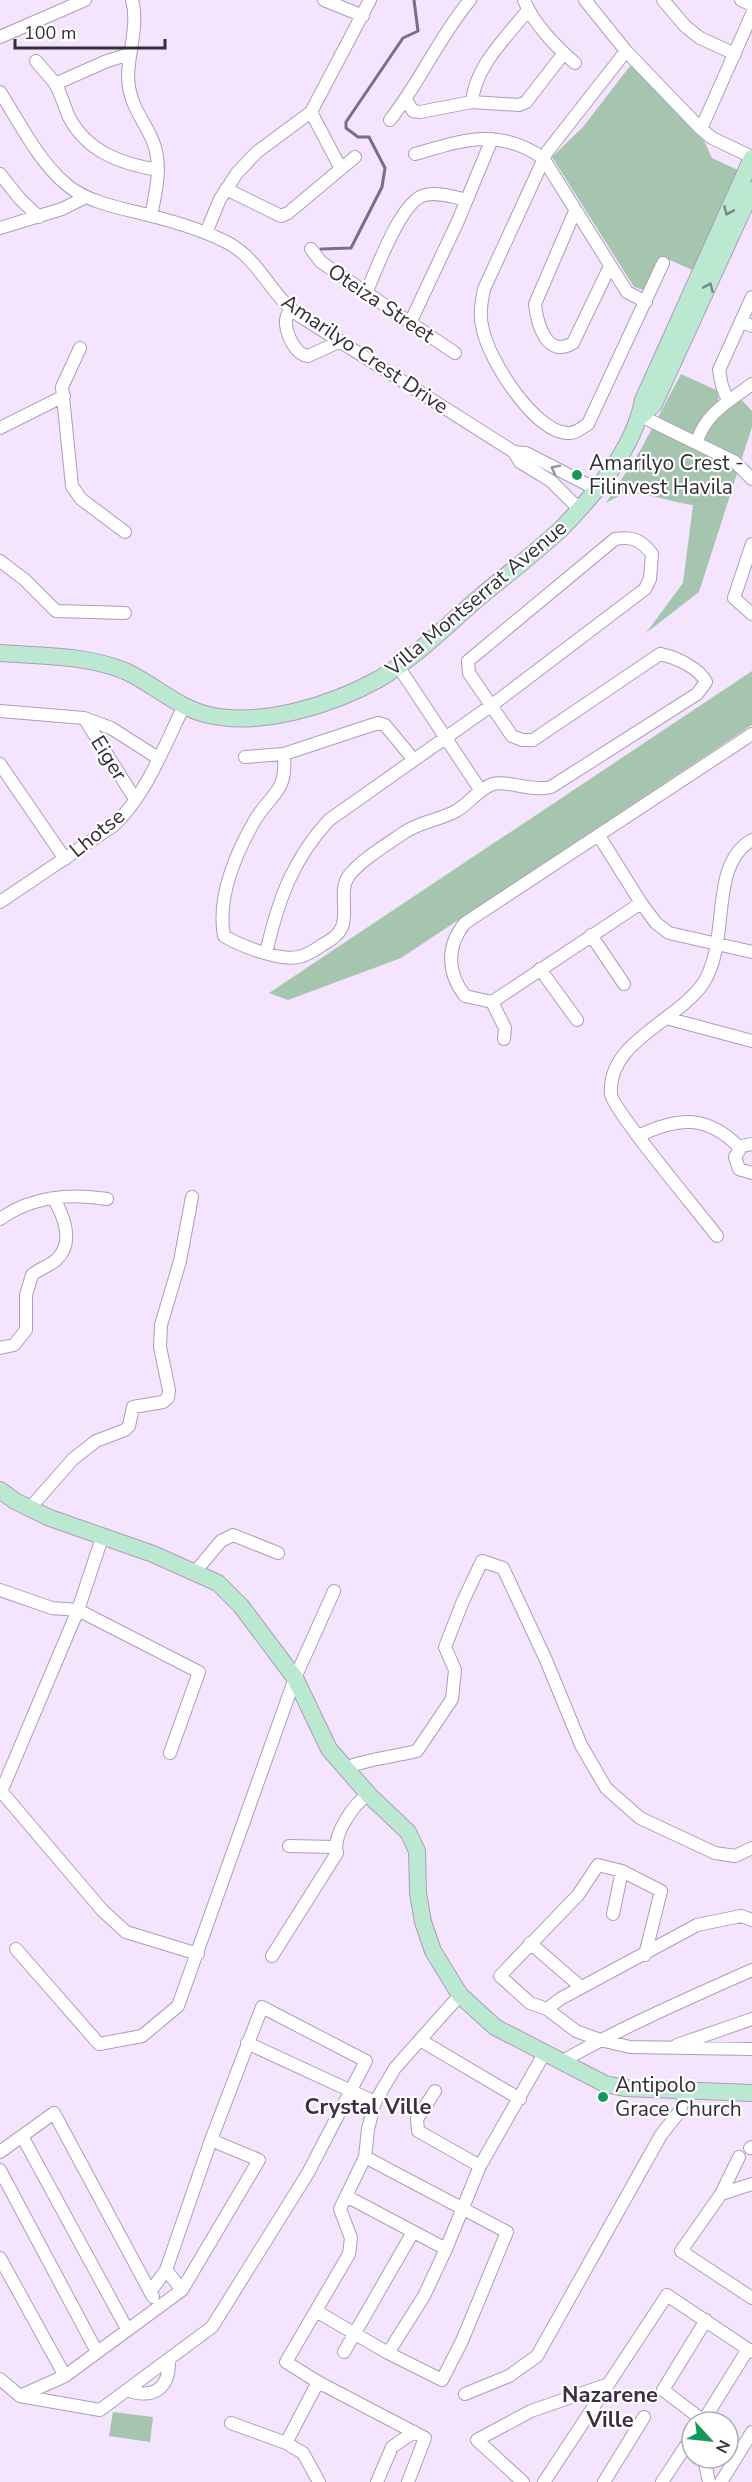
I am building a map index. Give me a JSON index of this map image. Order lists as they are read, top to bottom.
{
  "streets": {
    "street": [
      "Oteiza Street",
      "Amarilyo Crest Drive",
      "Villa Montserrat Avenue",
      "Eiger",
      "Lhotse"
    ]
  },
  "crossings": [
    ["Amarilyo Crest Drive", "Villa Montserrat Avenue"],
    ["Villa Montserrat Avenue", "Lhotse"],
    ["Eiger", "Lhotse"]
  ],
  "districts": ["Crystal Ville", "Nazarene Ville"],
  "places": ["Amarilyo Crest - Filinvest Havila", "Antipolo Grace Church"],
  "scale_bar": "100 m",
  "north": "bottom right"
}
